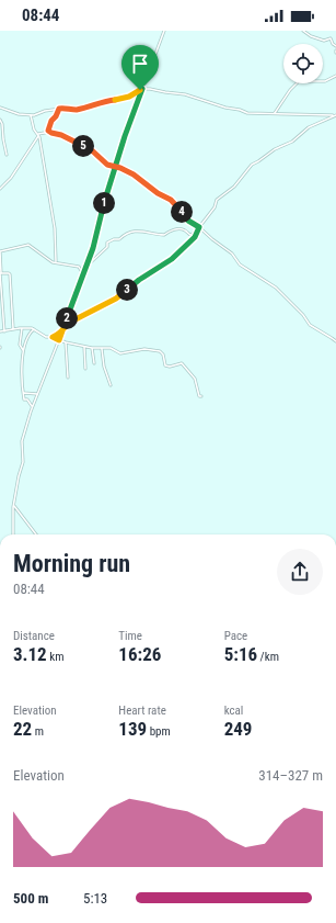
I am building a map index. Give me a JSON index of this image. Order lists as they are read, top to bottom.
{
  "page": {
    "status": "08:44",
    "pins": [
      "5",
      "1",
      "4",
      "3",
      "2"
    ],
    "heading": ["Morning run", "08:44"],
    "stats": [
      ["Distance", "3.12 km"],
      ["Time", "16:26"],
      ["Pace", "5:16 /km"],
      ["Elevation", "22 m"],
      ["Heart rate", "139 bpm"],
      ["kcal", "249"]
    ],
    "chart": ["Elevation", "314–327 m"],
    "list": [
      {
        "name": "500 m",
        "note": "5:13"
      }
    ]
  }
}
